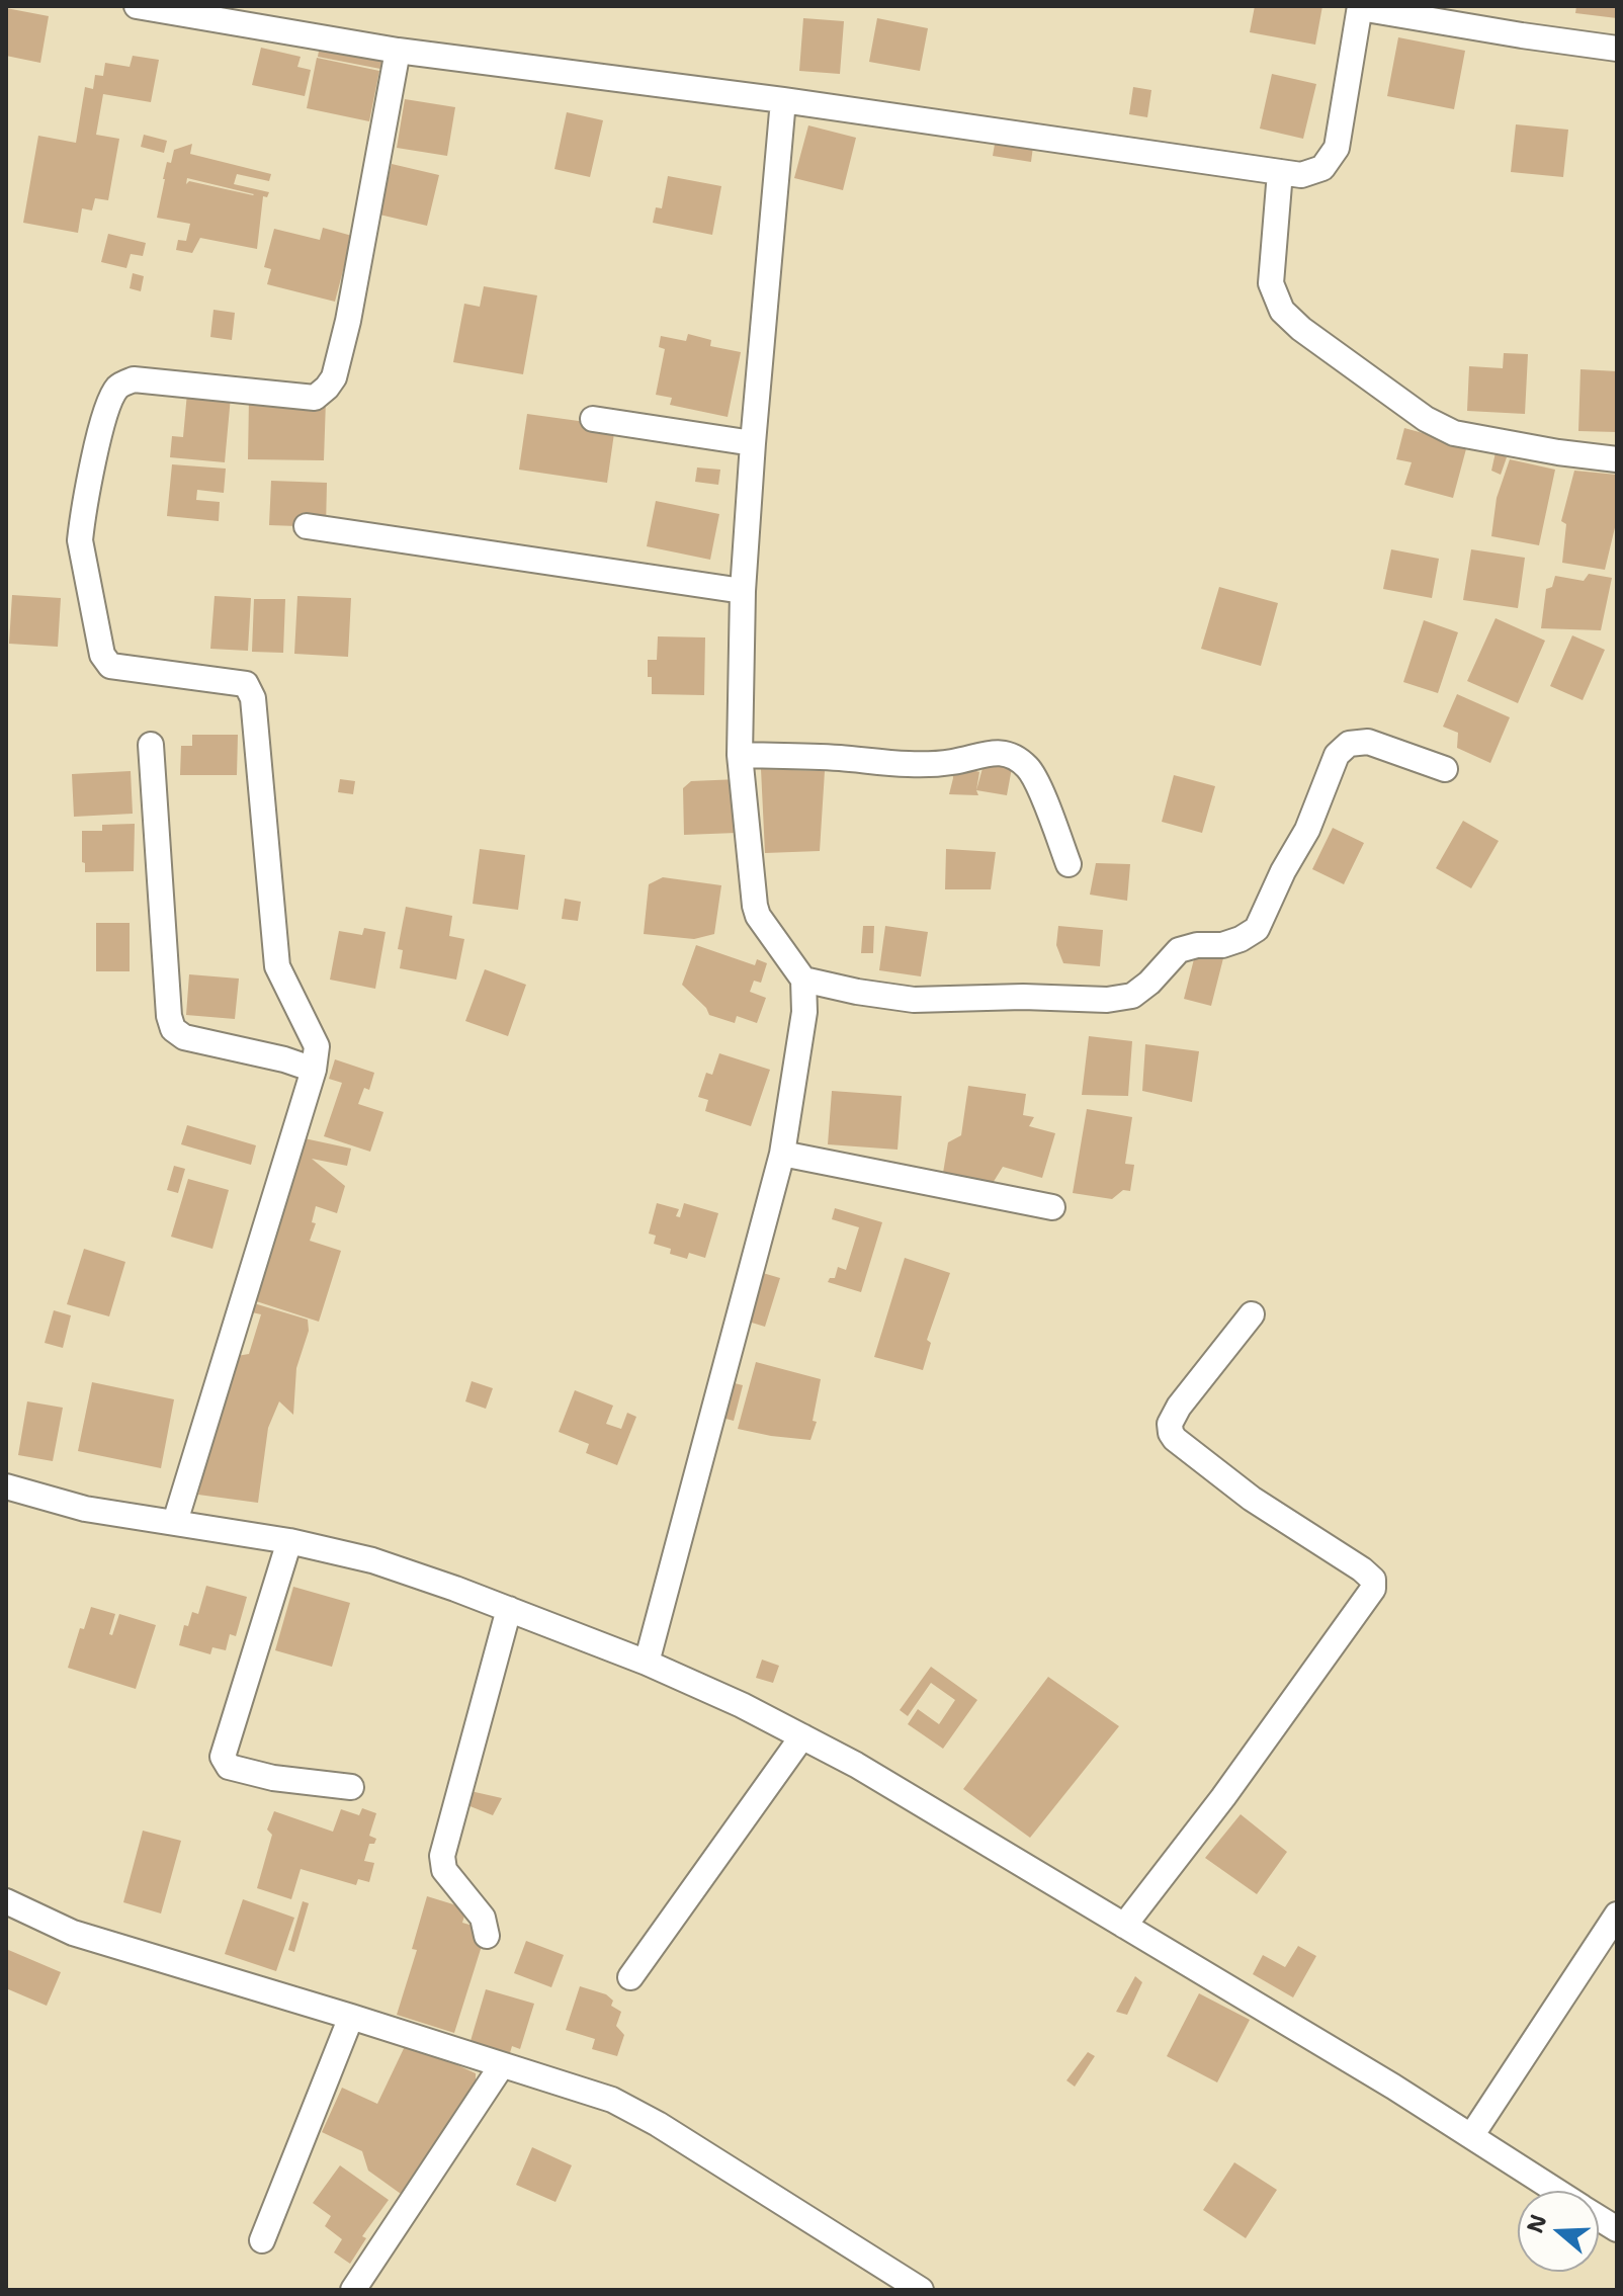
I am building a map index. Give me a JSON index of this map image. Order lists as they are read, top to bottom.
{
  "north": "left"
}
